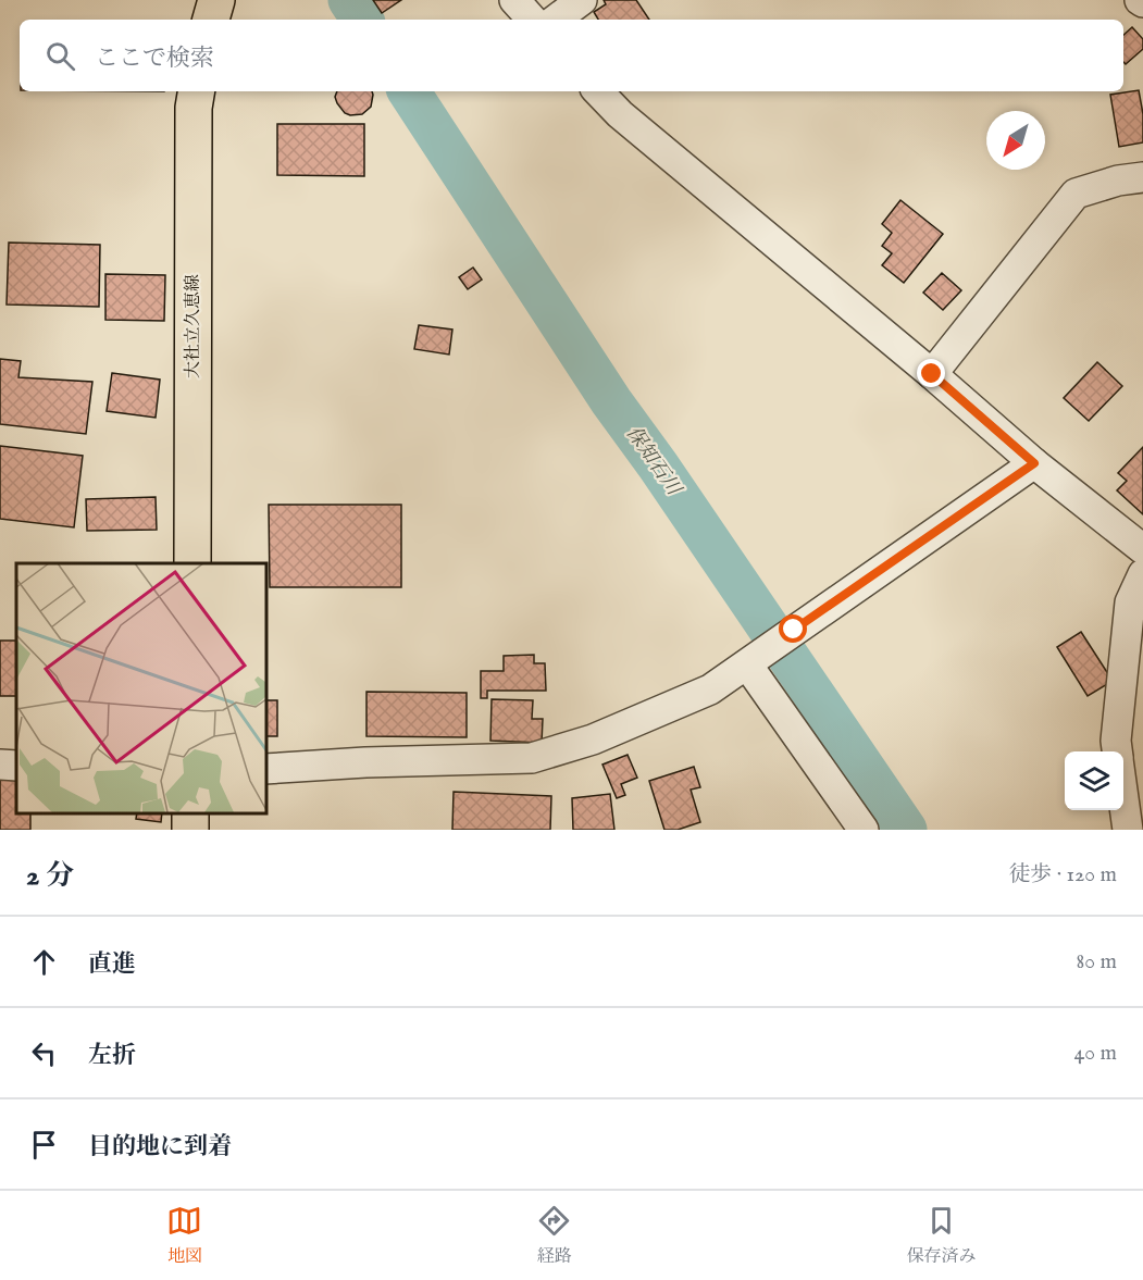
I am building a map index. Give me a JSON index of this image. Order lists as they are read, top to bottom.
{
  "streets": {
    "main road": ["大社立久恵線"]
  },
  "water": ["保知石川"],
  "north": "bottom left",
  "page": {
    "search": "ここで検索",
    "heading": ["2 分", "徒歩 · 120 m"],
    "list": [
      ["直進", "80 m"],
      ["左折", "40 m"],
      "目的地に到着"
    ],
    "nav": ["地図", "経路", "保存済み"]
  }
}
